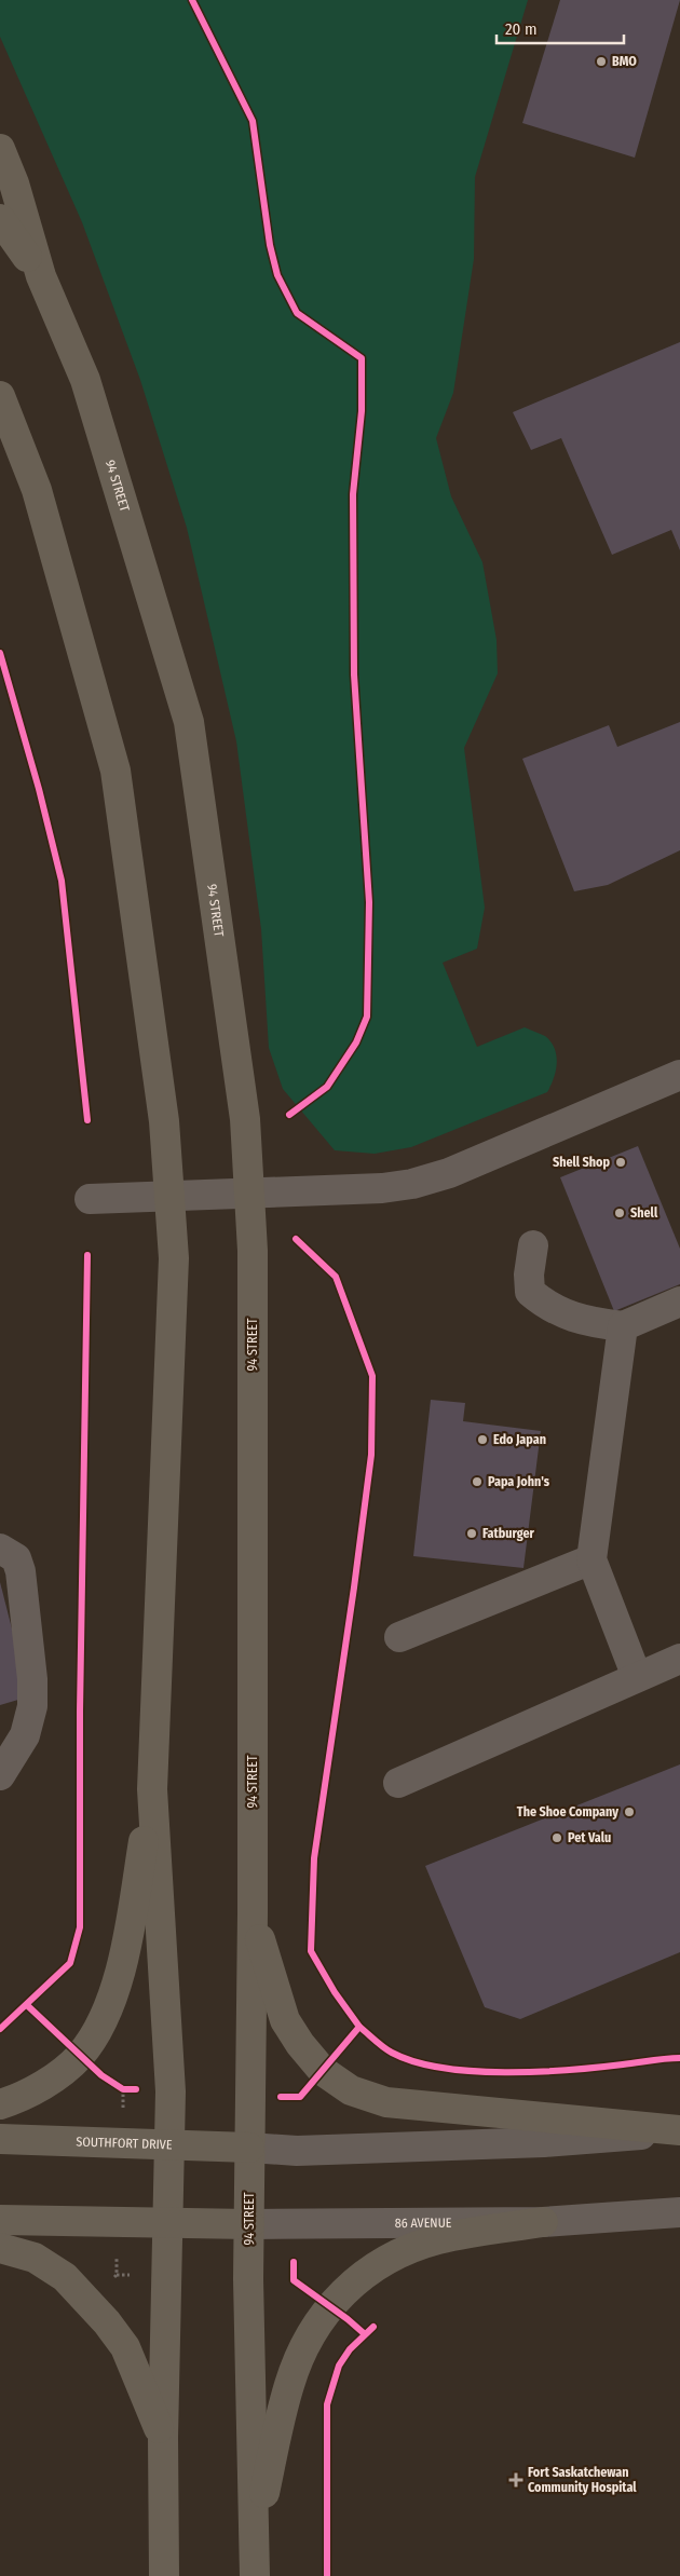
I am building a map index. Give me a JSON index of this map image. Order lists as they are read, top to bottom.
{
  "streets": {
    "main road": ["94 STREET", "SOUTHFORT DRIVE", "86 AVENUE"]
  },
  "crossings": [
    ["94 STREET", "SOUTHFORT DRIVE"],
    ["94 STREET", "86 AVENUE"]
  ],
  "places": {
    "other": [
      "BMO",
      "Shell Shop",
      "Shell",
      "Edo Japan",
      "Papa John's",
      "Fatburger",
      "The Shoe Company",
      "Pet Valu"
    ],
    "health": ["Fort Saskatchewan Community Hospital"]
  },
  "scale_bar": "20 m"
}
